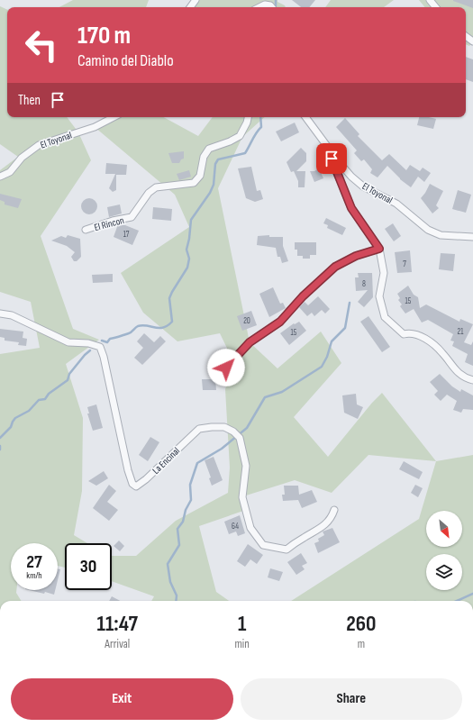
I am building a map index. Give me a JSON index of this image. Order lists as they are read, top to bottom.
{
  "streets": {
    "street": ["El Toyonal", "El Rincon", "La Encinal"]
  },
  "house_numbers": [
    "17",
    "7",
    "8",
    "15",
    "20",
    "21",
    "15",
    "64"
  ],
  "north": "bottom right",
  "page": {
    "turn": ["170 m", "Camino del Diablo"],
    "then": "Then",
    "speed": "27 km/h",
    "limit": "30",
    "eta": [
      "11:47",
      "Arrival",
      "1",
      "min",
      "260",
      "m"
    ],
    "buttons": ["Exit", "Share"]
  }
}
